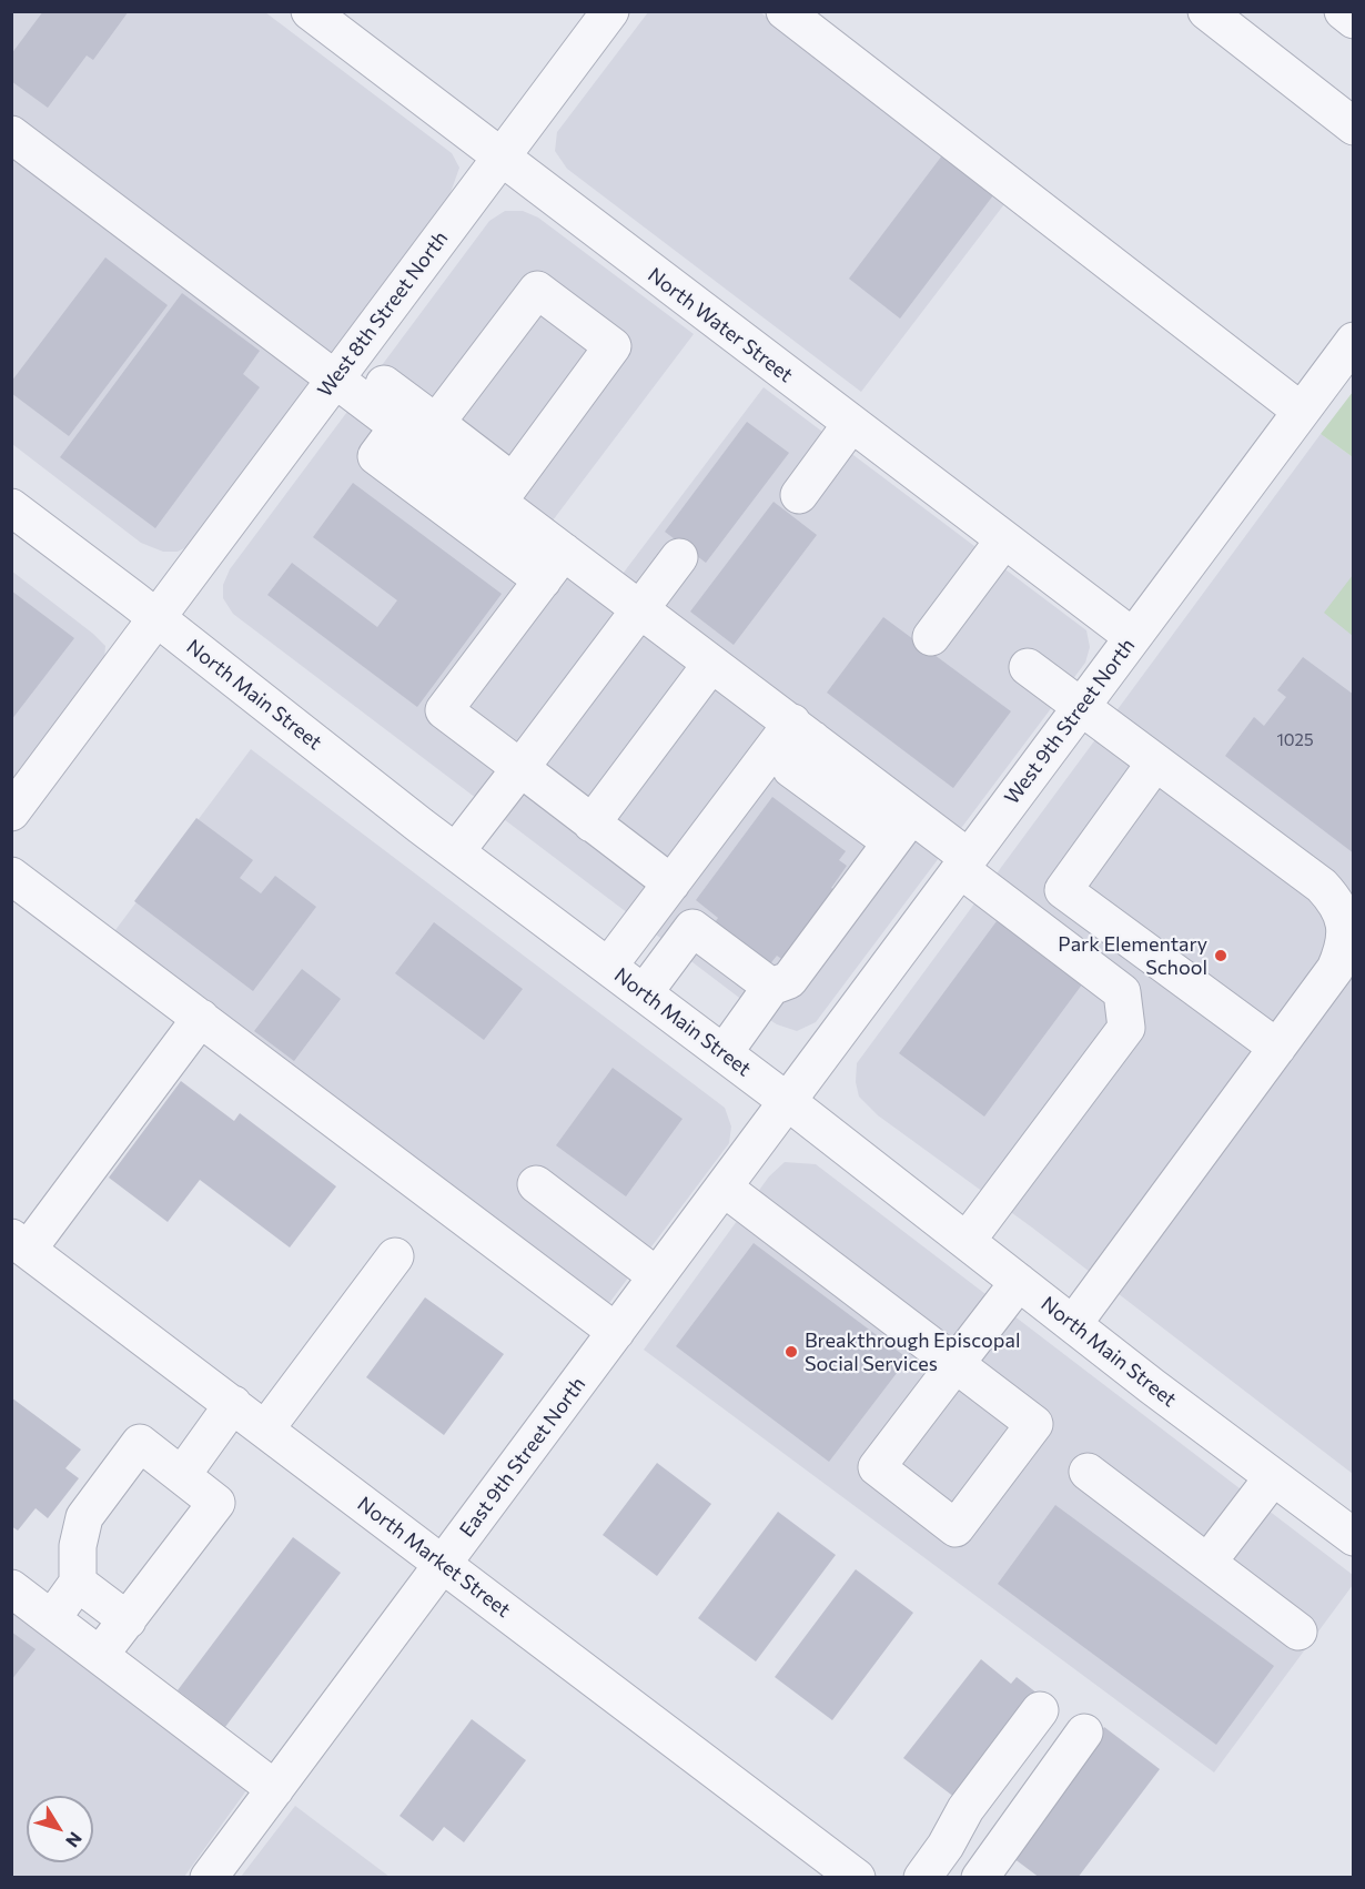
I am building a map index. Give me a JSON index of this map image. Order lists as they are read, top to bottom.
{
  "streets": {
    "street": [
      "West 8th Street North",
      "North Water Street",
      "North Main Street",
      "West 9th Street North",
      "East 9th Street North",
      "North Market Street"
    ]
  },
  "crossings": [
    ["West 8th Street North", "North Water Street"],
    ["West 8th Street North", "North Main Street"],
    ["North Water Street", "West 9th Street North"],
    ["North Main Street", "West 9th Street North"],
    ["North Main Street", "East 9th Street North"],
    ["West 9th Street North", "East 9th Street North"],
    ["East 9th Street North", "North Market Street"]
  ],
  "places": ["Park Elementary School", "Breakthrough Episcopal Social Services"],
  "house_numbers": ["1025"],
  "north": "bottom right"
}
